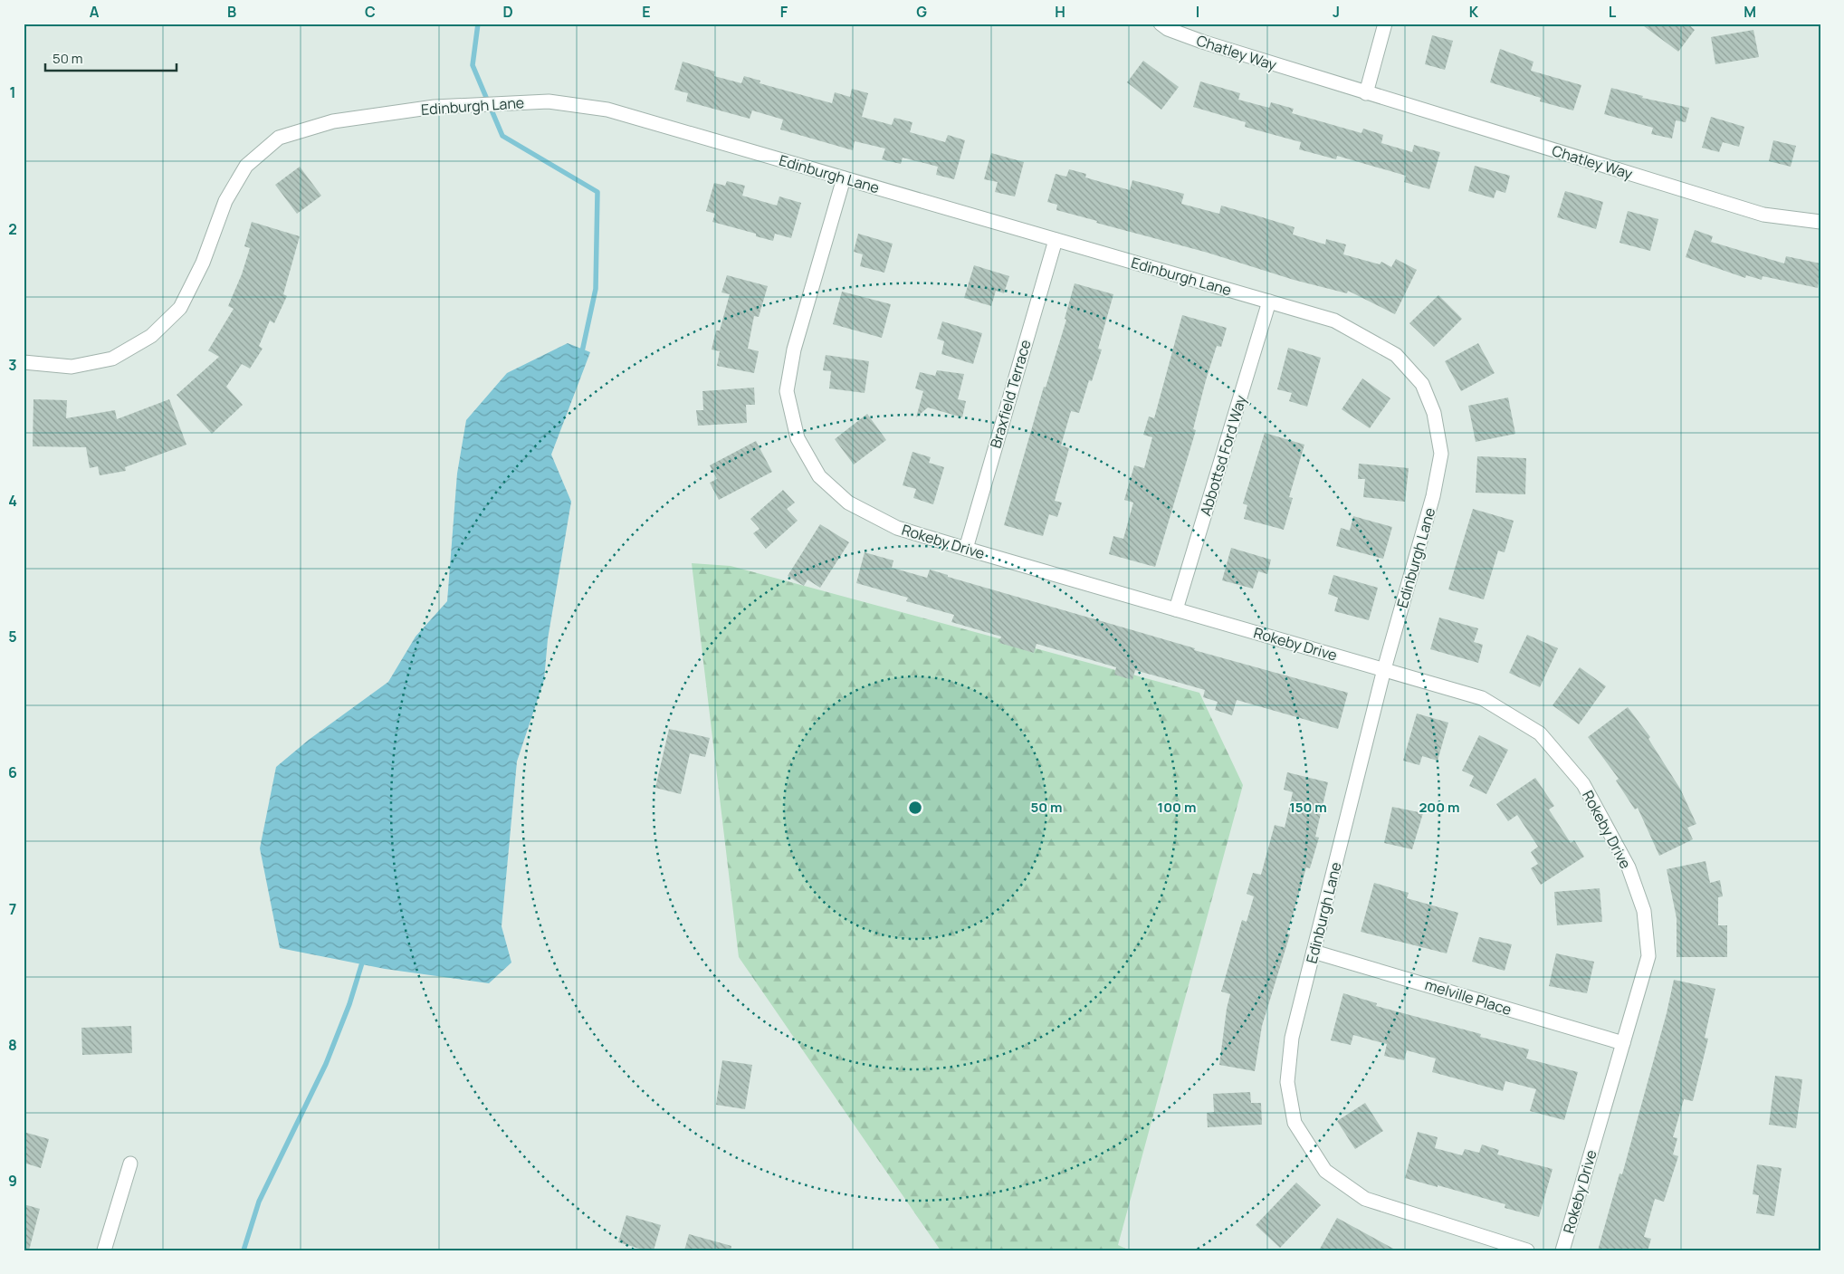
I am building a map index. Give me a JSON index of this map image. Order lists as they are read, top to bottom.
{
  "streets": {
    "street": [
      "Chatley Way",
      "Edinburgh Lane",
      "Braxfield Terrace",
      "Abbottsd Ford Way",
      "Rokeby Drive",
      "melville Place"
    ]
  },
  "crossings": [
    ["Edinburgh Lane", "Braxfield Terrace"],
    ["Edinburgh Lane", "Abbottsd Ford Way"],
    ["Edinburgh Lane", "Rokeby Drive"],
    ["Edinburgh Lane", "melville Place"],
    ["Braxfield Terrace", "Rokeby Drive"],
    ["Abbottsd Ford Way", "Rokeby Drive"],
    ["Rokeby Drive", "melville Place"]
  ],
  "scale_bar": "50 m",
  "grid": {
    "columns": [
      "A",
      "B",
      "C",
      "D",
      "E",
      "F",
      "G",
      "H",
      "I",
      "J",
      "K",
      "L",
      "M"
    ],
    "rows": [
      "1",
      "2",
      "3",
      "4",
      "5",
      "6",
      "7",
      "8",
      "9"
    ]
  },
  "rings": [
    "50 m",
    "100 m",
    "150 m",
    "200 m"
  ]
}
